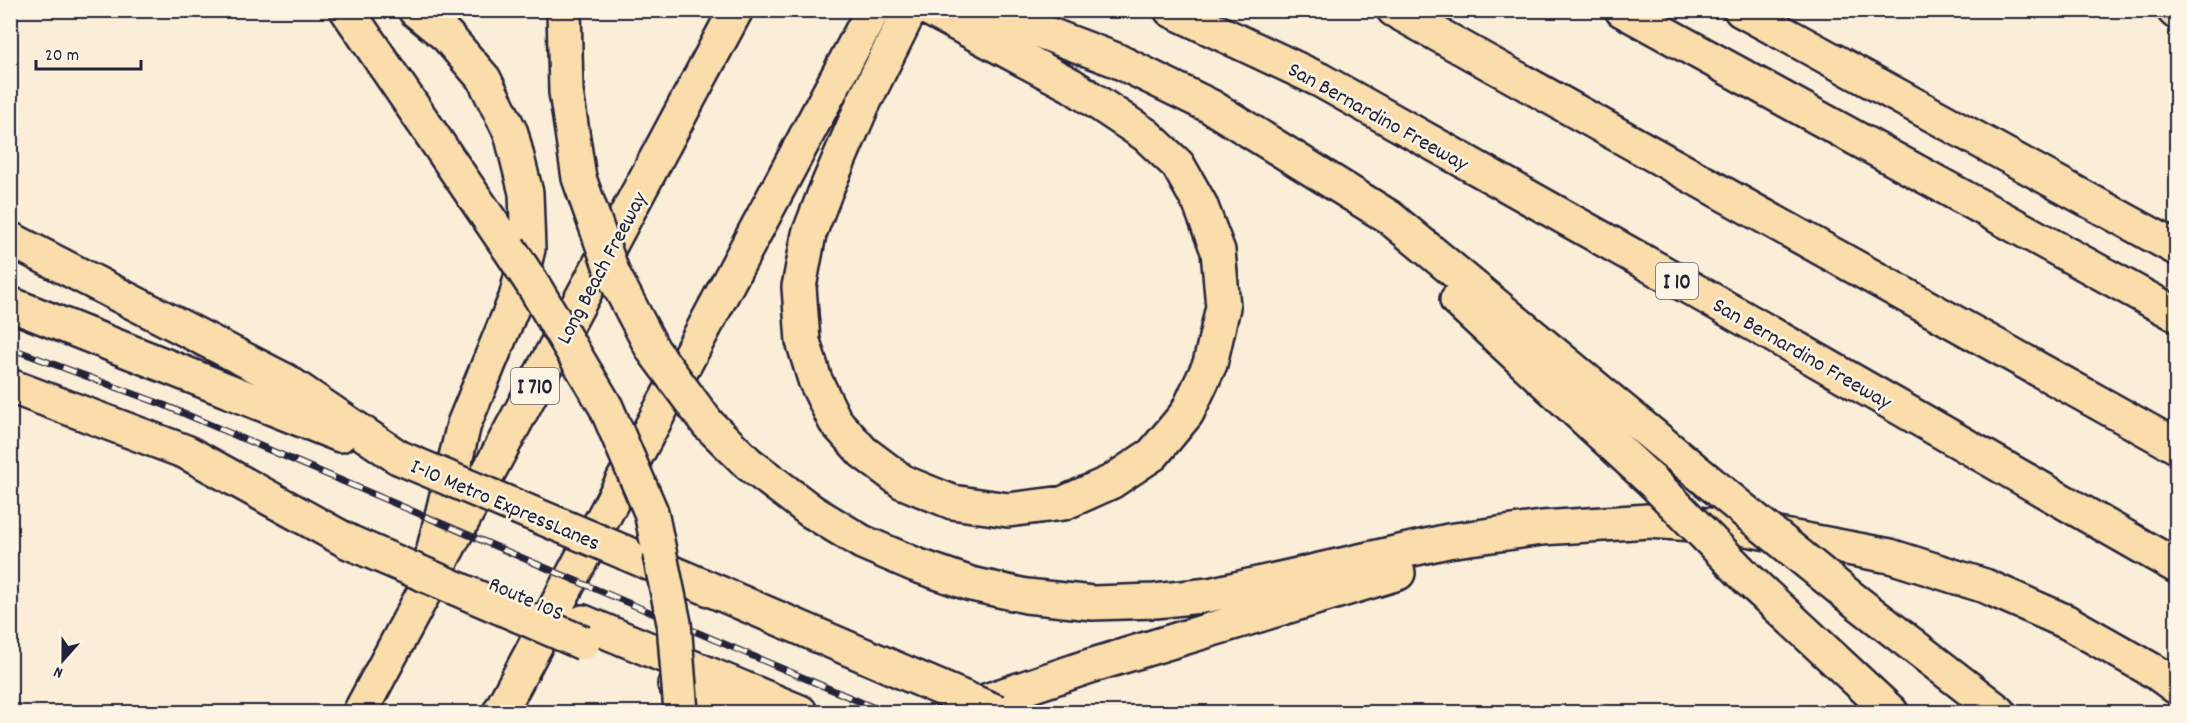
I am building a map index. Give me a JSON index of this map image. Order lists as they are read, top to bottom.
{
  "streets": {
    "highway": [
      "San Bernardino Freeway",
      "Long Beach Freeway",
      "I 10",
      "I 710",
      "I-10 Metro ExpressLanes",
      "Route 10S"
    ]
  },
  "scale_bar": "20 m",
  "north": "bottom"
}
